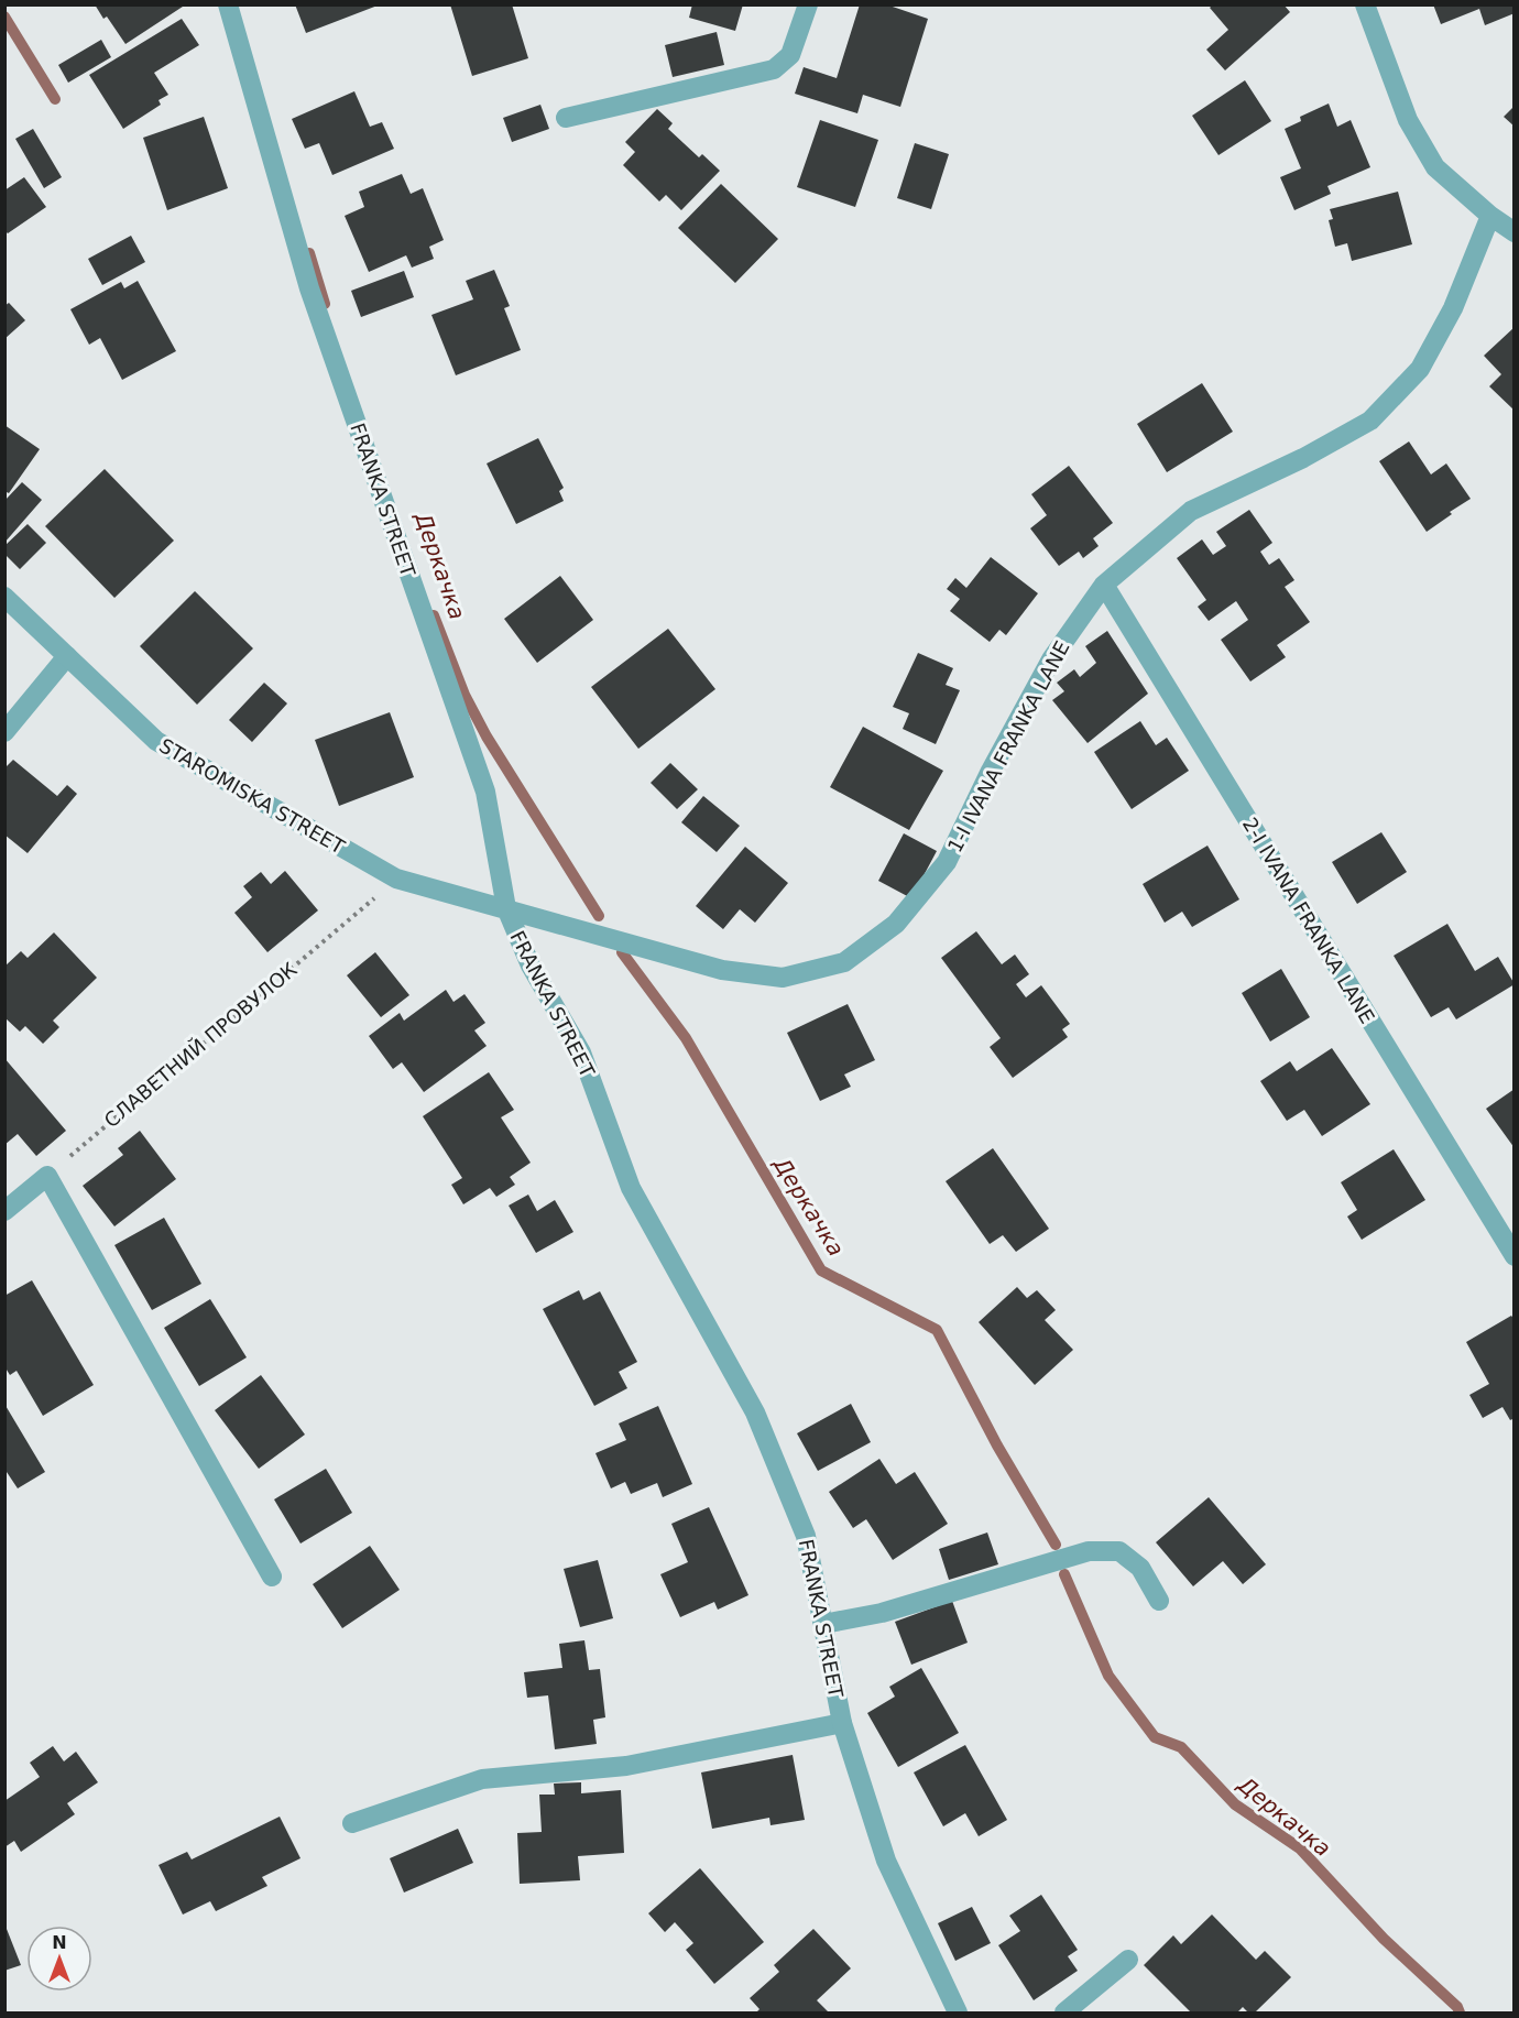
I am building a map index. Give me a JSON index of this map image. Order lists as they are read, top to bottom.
{
  "streets": {
    "street": [
      "FRANKA STREET",
      "1-I IVANA FRANKA LANE",
      "STAROMISKA STREET",
      "2-I IVANA FRANKA LANE"
    ],
    "path": ["СЛАВЕТНИЙ ПРОВУЛОК"]
  },
  "crossings": [
    ["FRANKA STREET", "1-I IVANA FRANKA LANE"],
    ["FRANKA STREET", "STAROMISKA STREET"],
    ["1-I IVANA FRANKA LANE", "STAROMISKA STREET"],
    ["1-I IVANA FRANKA LANE", "2-I IVANA FRANKA LANE"],
    ["STAROMISKA STREET", "СЛАВЕТНИЙ ПРОВУЛОК"]
  ],
  "water": ["Деркачка"],
  "north": "top"
}
